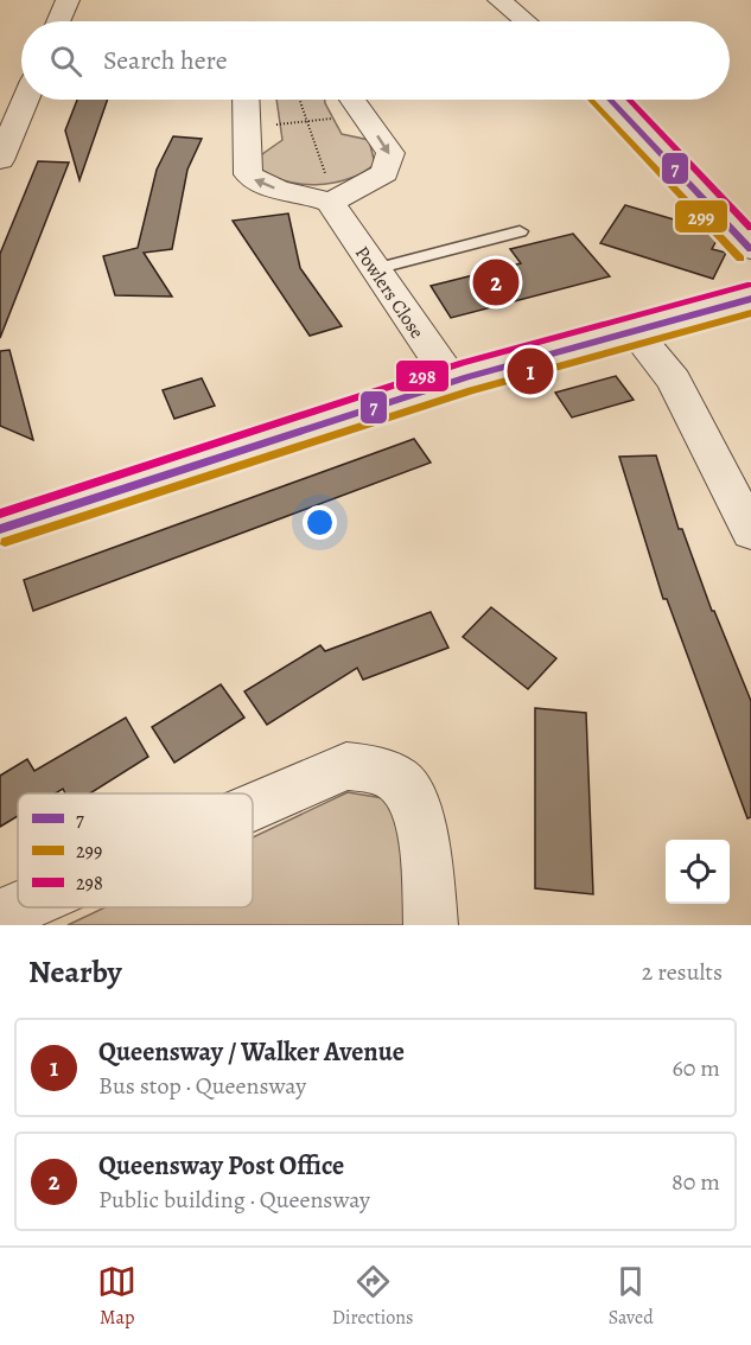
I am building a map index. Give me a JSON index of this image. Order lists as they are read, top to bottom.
{
  "streets": {
    "street": ["Powlers Close"]
  },
  "lines": ["transit line 7", "transit line 299", "transit line 298"],
  "legend": ["7", "299", "298"],
  "page": {
    "search": "Search here",
    "pins": ["2", "1"],
    "heading": ["Nearby", "2 results"],
    "list": [
      {
        "mark": "1",
        "name": "Queensway / Walker Avenue",
        "note": "Bus stop · Queensway",
        "value": "60 m"
      },
      {
        "mark": "2",
        "name": "Queensway Post Office",
        "note": "Public building · Queensway",
        "value": "80 m"
      }
    ],
    "nav": ["Map", "Directions", "Saved"]
  }
}
